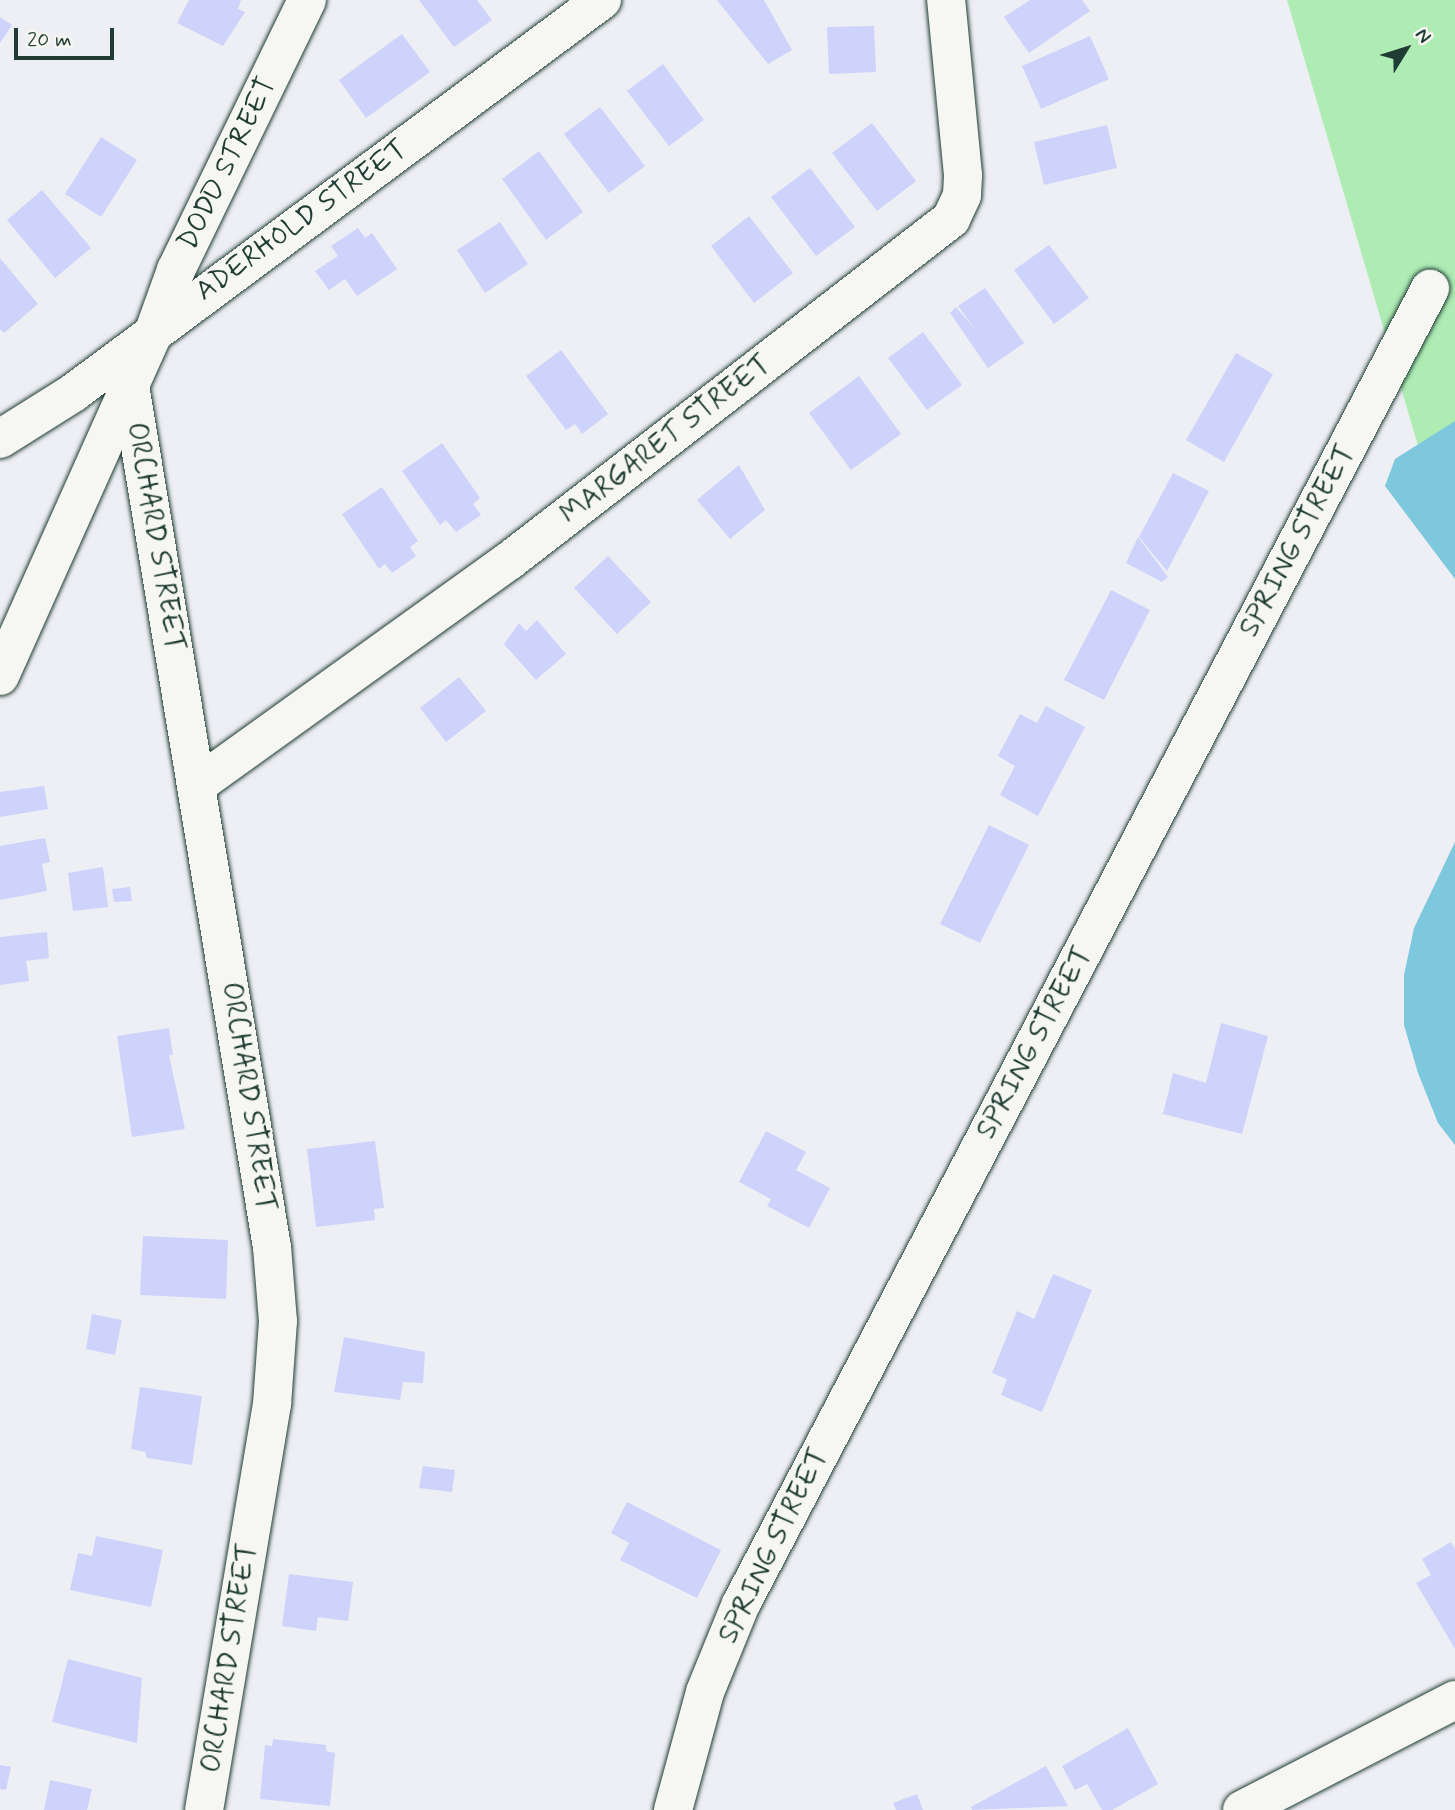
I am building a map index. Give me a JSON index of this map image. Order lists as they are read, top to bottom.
{
  "streets": {
    "street": [
      "DODD STREET",
      "ADERHOLD STREET",
      "MARGARET STREET",
      "ORCHARD STREET",
      "SPRING STREET"
    ]
  },
  "crossings": [
    ["DODD STREET", "ADERHOLD STREET"],
    ["DODD STREET", "ORCHARD STREET"],
    ["MARGARET STREET", "ORCHARD STREET"]
  ],
  "scale_bar": "20 m",
  "north": "top right"
}
